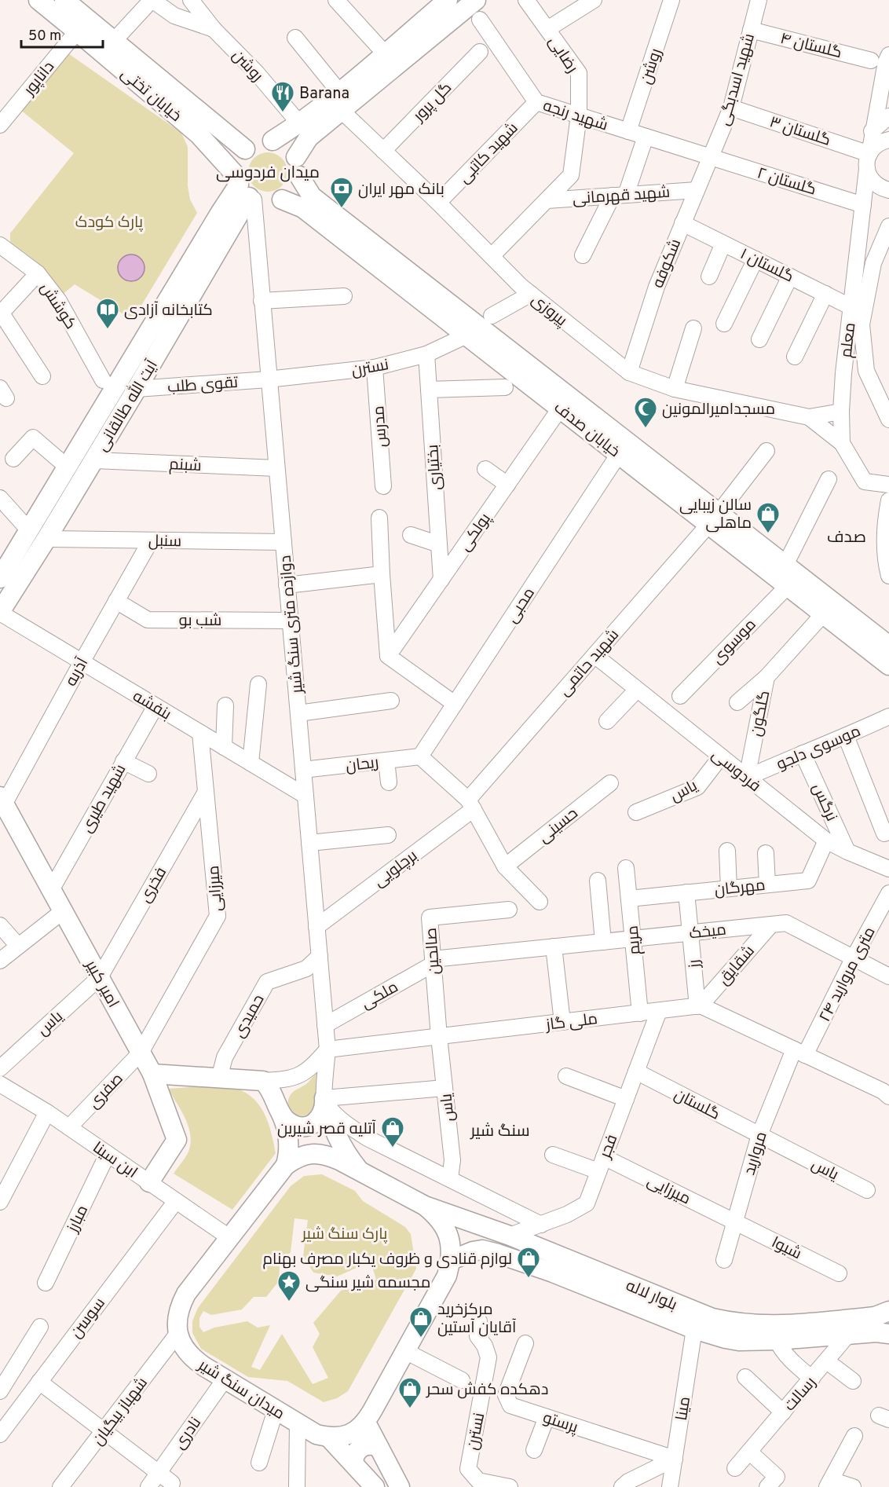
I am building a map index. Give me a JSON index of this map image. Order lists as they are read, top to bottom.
{
  "streets": {
    "main road": [
      "خیابان تختی",
      "آیت الله طالقانی",
      "خیابان صدف",
      "امیر کبیر",
      "بلوار لاله",
      "میدان سنگ شیر"
    ],
    "street": [
      "گلستان ۴",
      "رضایی",
      "روشن",
      "داناپور",
      "شهید اسدبگی",
      "گل پرور",
      "شهید رنجه",
      "گلستان ۳",
      "شهید کاتبی",
      "گلستان ۲",
      "شهید قهرمانی",
      "شکوفه",
      "گلستان ۱",
      "کوشش",
      "پیروزی",
      "معلم",
      "نسترن",
      "تقوی طلب",
      "مدرس",
      "شبنم",
      "بختیاری",
      "پولکی",
      "سنبل",
      "محبی",
      "شب بو",
      "دوازده متری سنگ شیر",
      "موسوی",
      "شهید حاتمی",
      "آذربه",
      "بنفشه",
      "گلگون",
      "موسوی دلجو",
      "ریحان",
      "فردوسی",
      "یاس",
      "شهید طیری",
      "نرگس",
      "حسینی",
      "برچلویی",
      "فخری",
      "مهرگان",
      "میرزایی",
      "میخک",
      "مریم",
      "صالحین",
      "رز",
      "شقایق",
      "۲۴ متری مروارید",
      "ملکی",
      "حمیدی",
      "ملی گاز",
      "صفری",
      "گلستان",
      "فجر",
      "مروارید",
      "ابن سینا",
      "مبارز",
      "شیوا",
      "سوسن",
      "رسالت",
      "مینا",
      "شهباز بیگیان",
      "پرستو",
      "نادری"
    ]
  },
  "crossings": [
    ["گلستان ۴", "شهید اسدبگی"],
    ["رضایی", "شهید رنجه"],
    ["رضایی", "شهید قهرمانی"],
    ["روشن", "شهید رنجه"],
    ["داناپور", "خیابان تختی"],
    ["شهید اسدبگی", "شهید رنجه"],
    ["شهید اسدبگی", "گلستان ۳"],
    ["شهید اسدبگی", "گلستان ۲"],
    ["شهید اسدبگی", "شکوفه"],
    ["خیابان تختی", "آیت الله طالقانی"],
    ["خیابان تختی", "خیابان صدف"],
    ["خیابان تختی", "دوازده متری سنگ شیر"],
    ["گل پرور", "پیروزی"],
    ["شهید رنجه", "شهید کاتبی"],
    ["شهید رنجه", "گلستان ۲"],
    ["شهید رنجه", "شهید قهرمانی"],
    ["شهید رنجه", "شکوفه"],
    ["گلستان ۳", "معلم"],
    ["شهید کاتبی", "پیروزی"],
    ["گلستان ۲", "شکوفه"],
    ["گلستان ۲", "معلم"],
    ["شهید قهرمانی", "شکوفه"],
    ["شهید قهرمانی", "پیروزی"],
    ["شکوفه", "گلستان ۱"],
    ["شکوفه", "پیروزی"],
    ["گلستان ۱", "معلم"],
    ["نسترن", "تقوی طلب"],
    ["نسترن", "مدرس"],
    ["نسترن", "خیابان صدف"],
    ["نسترن", "بختیاری"],
    ["نسترن", "دوازده متری سنگ شیر"],
    ["تقوی طلب", "آیت الله طالقانی"],
    ["تقوی طلب", "دوازده متری سنگ شیر"],
    ["آیت الله طالقانی", "خیابان صدف"],
    ["آیت الله طالقانی", "شبنم"],
    ["آیت الله طالقانی", "سنبل"],
    ["آیت الله طالقانی", "دوازده متری سنگ شیر"],
    ["آیت الله طالقانی", "بنفشه"],
    ["خیابان صدف", "پولکی"],
    ["خیابان صدف", "محبی"],
    ["خیابان صدف", "دوازده متری سنگ شیر"],
    ["خیابان صدف", "موسوی"],
    ["خیابان صدف", "شهید حاتمی"],
    ["خیابان صدف", "گلگون"],
    ["شبنم", "دوازده متری سنگ شیر"],
    ["بختیاری", "پولکی"],
    ["سنبل", "دوازده متری سنگ شیر"],
    ["سنبل", "آذربه"],
    ["محبی", "ریحان"],
    ["شب بو", "دوازده متری سنگ شیر"],
    ["شب بو", "آذربه"],
    ["دوازده متری سنگ شیر", "بنفشه"],
    ["دوازده متری سنگ شیر", "ریحان"],
    ["دوازده متری سنگ شیر", "برچلویی"],
    ["دوازده متری سنگ شیر", "ملکی"],
    ["دوازده متری سنگ شیر", "حمیدی"],
    ["دوازده متری سنگ شیر", "ملی گاز"],
    ["شهید حاتمی", "فردوسی"],
    ["شهید حاتمی", "برچلویی"],
    ["آذربه", "بنفشه"],
    ["آذربه", "امیر کبیر"],
    ["بنفشه", "شهید طیری"],
    ["بنفشه", "میرزایی"],
    ["گلگون", "موسوی دلجو"],
    ["گلگون", "فردوسی"],
    ["موسوی دلجو", "فردوسی"],
    ["موسوی دلجو", "نرگس"],
    ["فردوسی", "یاس"],
    ["فردوسی", "نرگس"],
    ["فردوسی", "مهرگان"],
    ["یاس", "فخری"],
    ["یاس", "صالحین"],
    ["یاس", "امیر کبیر"],
    ["یاس", "ملی گاز"],
    ["یاس", "گلستان"],
    ["یاس", "مروارید"],
    ["شهید طیری", "امیر کبیر"],
    ["فخری", "میرزایی"],
    ["فخری", "امیر کبیر"],
    ["مهرگان", "مریم"],
    ["مهرگان", "رز"],
    ["میرزایی", "امیر کبیر"],
    ["میرزایی", "صفری"],
    ["میرزایی", "فجر"],
    ["میرزایی", "مروارید"],
    ["میرزایی", "شیوا"],
    ["میخک", "مریم"],
    ["میخک", "رز"],
    ["میخک", "شقایق"],
    ["میخک", "۲۴ متری مروارید"],
    ["میخک", "ملکی"],
    ["مریم", "ملی گاز"],
    ["صالحین", "ملکی"],
    ["صالحین", "ملی گاز"],
    ["رز", "شقایق"],
    ["رز", "ملی گاز"],
    ["شقایق", "ملی گاز"],
    ["۲۴ متری مروارید", "مروارید"],
    ["امیر کبیر", "صفری"],
    ["امیر کبیر", "ابن سینا"],
    ["ملی گاز", "فجر"],
    ["صفری", "ابن سینا"],
    ["گلستان", "فجر"],
    ["گلستان", "مروارید"],
    ["فجر", "بلوار لاله"],
    ["مروارید", "شیوا"],
    ["ابن سینا", "مبارز"],
    ["ابن سینا", "سوسن"],
    ["بلوار لاله", "رسالت"],
    ["بلوار لاله", "مینا"],
    ["میدان سنگ شیر", "شهباز بیگیان"],
    ["میدان سنگ شیر", "نادری"],
    ["مینا", "پرستو"]
  ],
  "districts": ["میدان فردوسی", "صدف", "سنگ شیر"],
  "parks": ["پارک کودک", "پارک سنگ شیر"],
  "places": {
    "restaurant": ["Barana"],
    "bank": ["بانک مهر ایران"],
    "library": ["کتابخانه آزادی"],
    "mosque": ["مسجدامیرالمونین"],
    "shop": [
      "سالن زیبایی ماهلی",
      "آتلیه قصر شیرین",
      "لوازم قنادی و ظروف یکبار مصرف بهنام",
      "مرکزخرید آقایان آستین",
      "دهکده کفش سحر"
    ],
    "place": ["مجسمه شیر سنگی"]
  },
  "scale_bar": "50 m"
}
